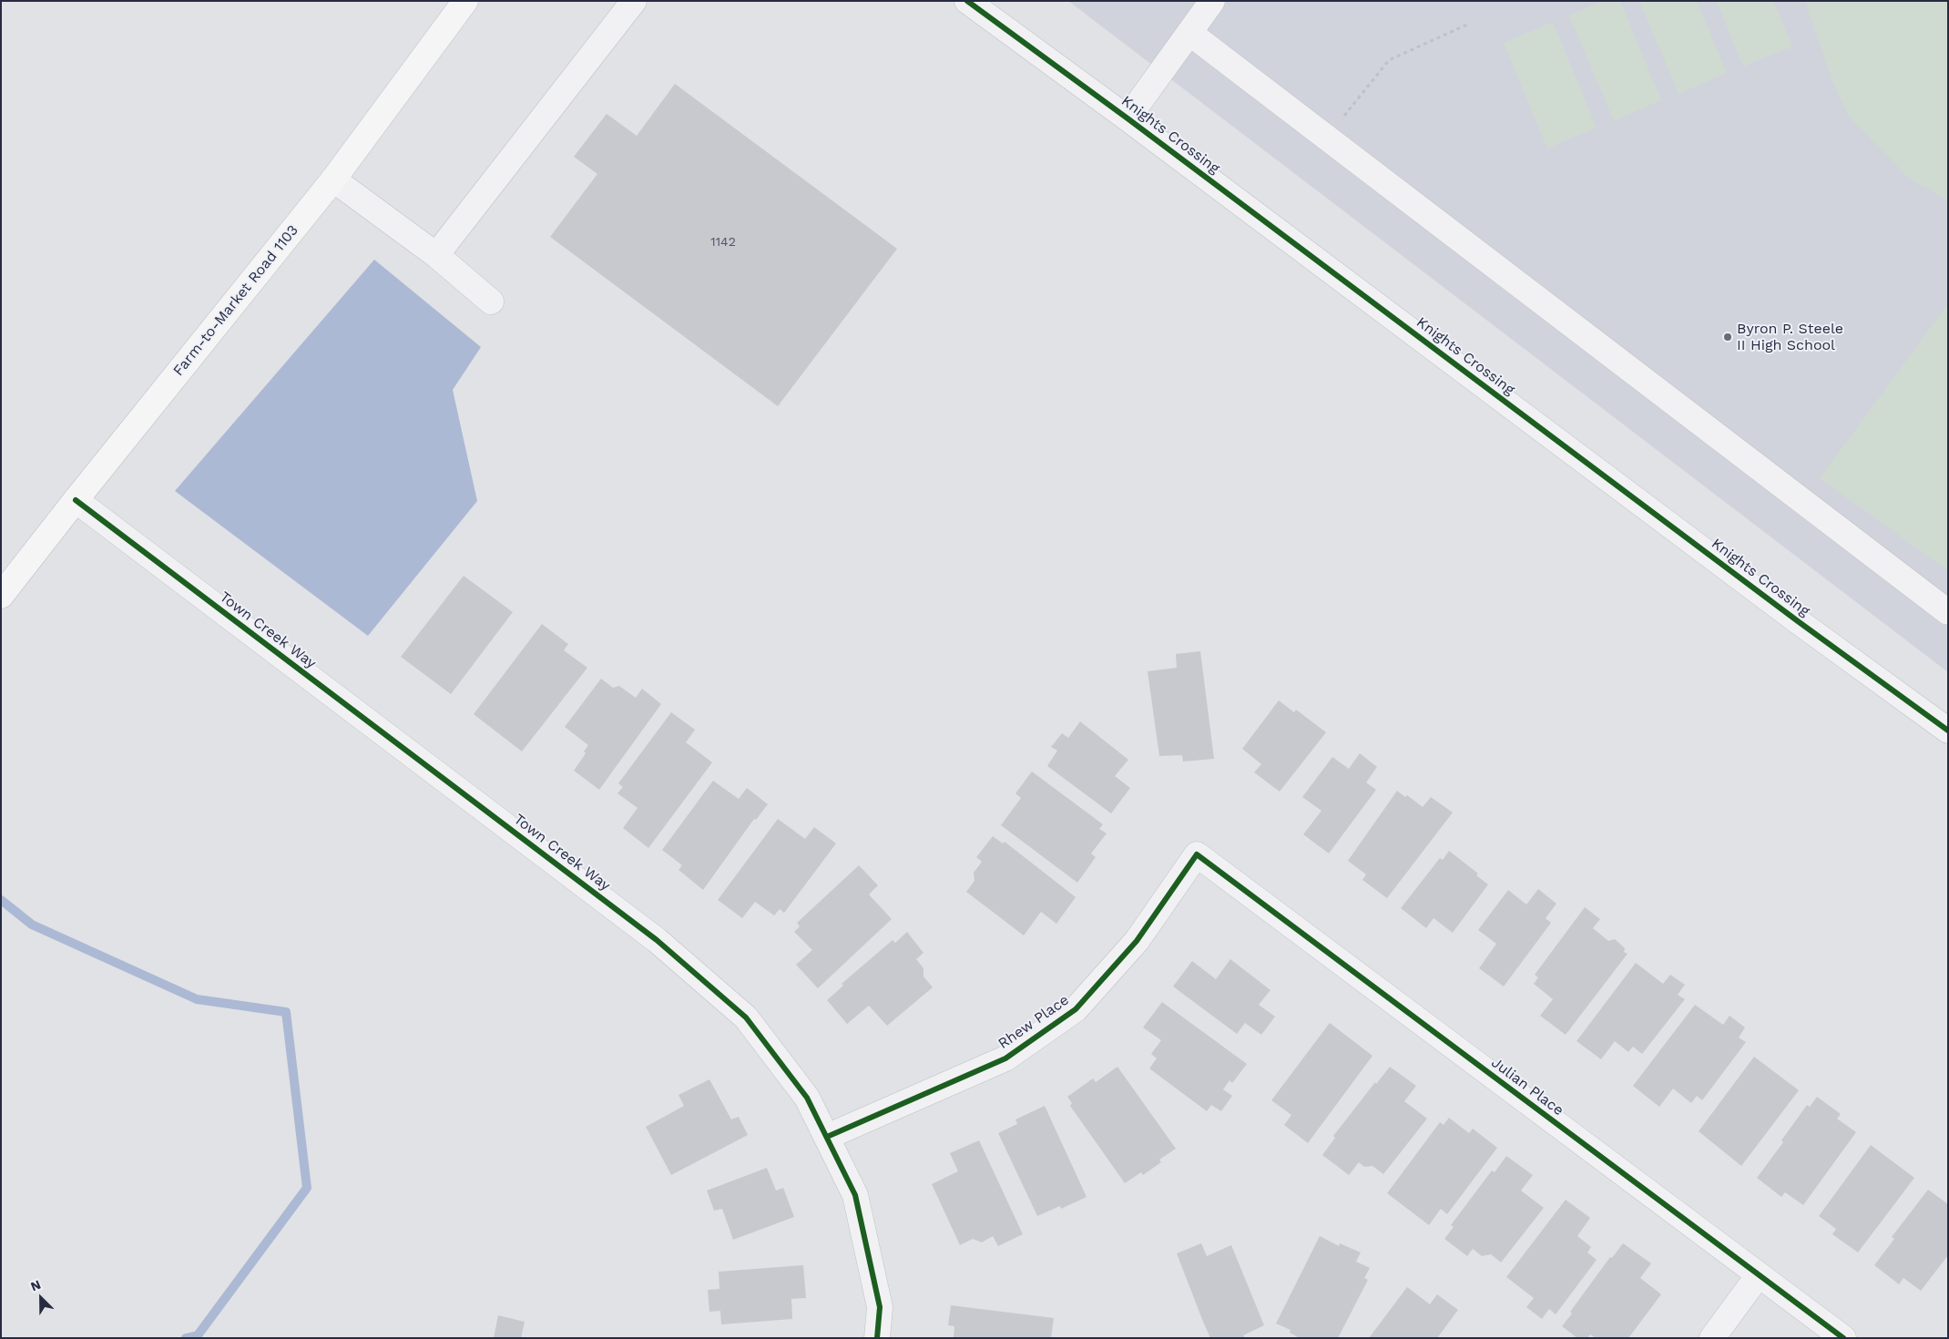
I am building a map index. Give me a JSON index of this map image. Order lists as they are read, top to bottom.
{
  "streets": {
    "main road": ["Farm-to-Market Road 1103"],
    "street": [
      "Knights Crossing",
      "Town Creek Way",
      "Rhew Place",
      "Julian Place"
    ]
  },
  "crossings": [
    ["Farm-to-Market Road 1103", "Town Creek Way"],
    ["Town Creek Way", "Rhew Place"],
    ["Rhew Place", "Julian Place"]
  ],
  "places": ["Byron P. Steele II High School"],
  "house_numbers": ["1142"],
  "north": "top left"
}
